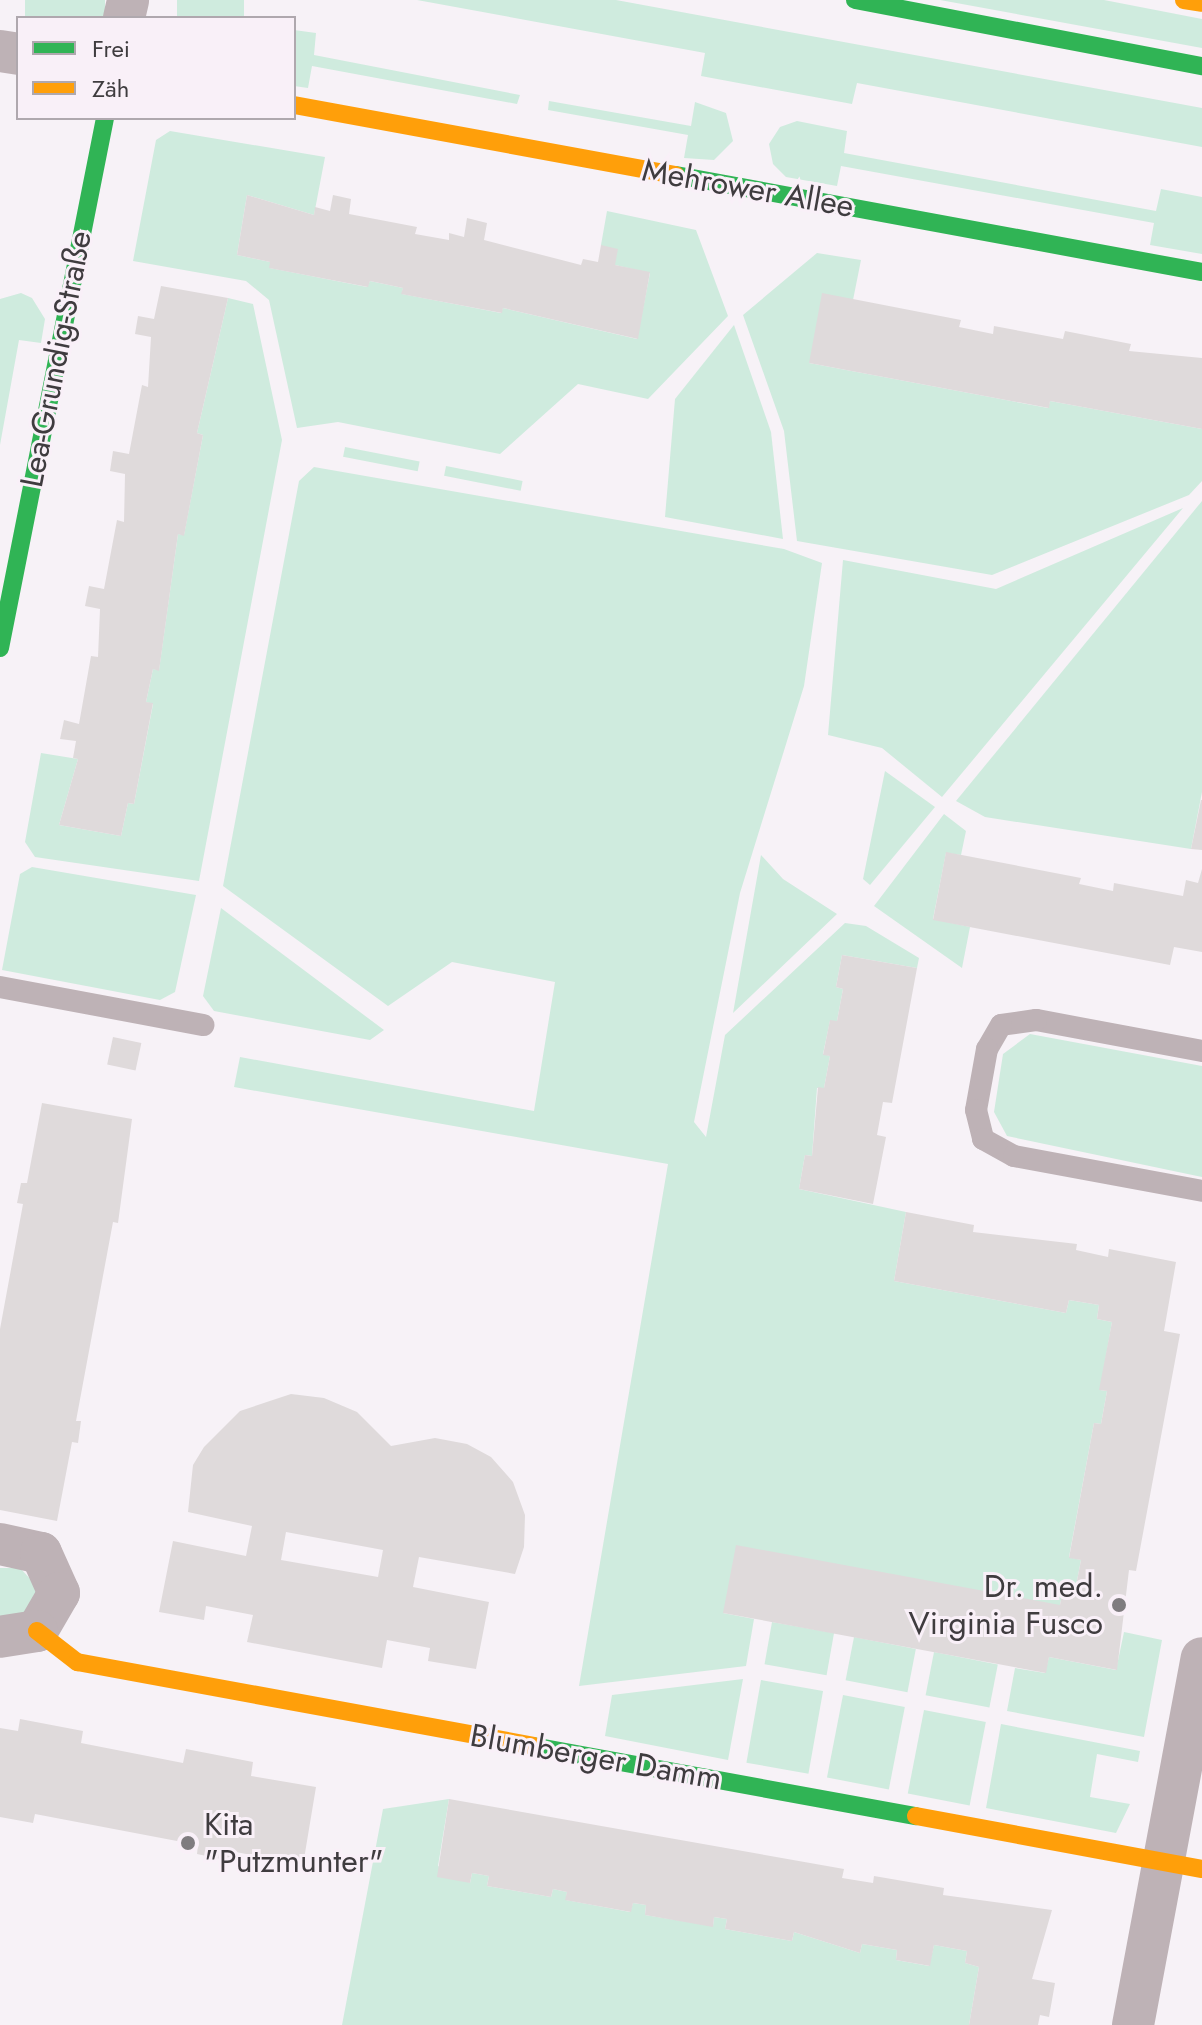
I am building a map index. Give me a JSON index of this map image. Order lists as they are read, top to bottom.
{
  "streets": {
    "street": ["Mehrower Allee", "Lea-Grundig-Straße", "Blumberger Damm"]
  },
  "places": ["Dr. med. Virginia Fusco", "Kita \"Putzmunter\""],
  "legend": ["Frei", "Zäh"]
}
